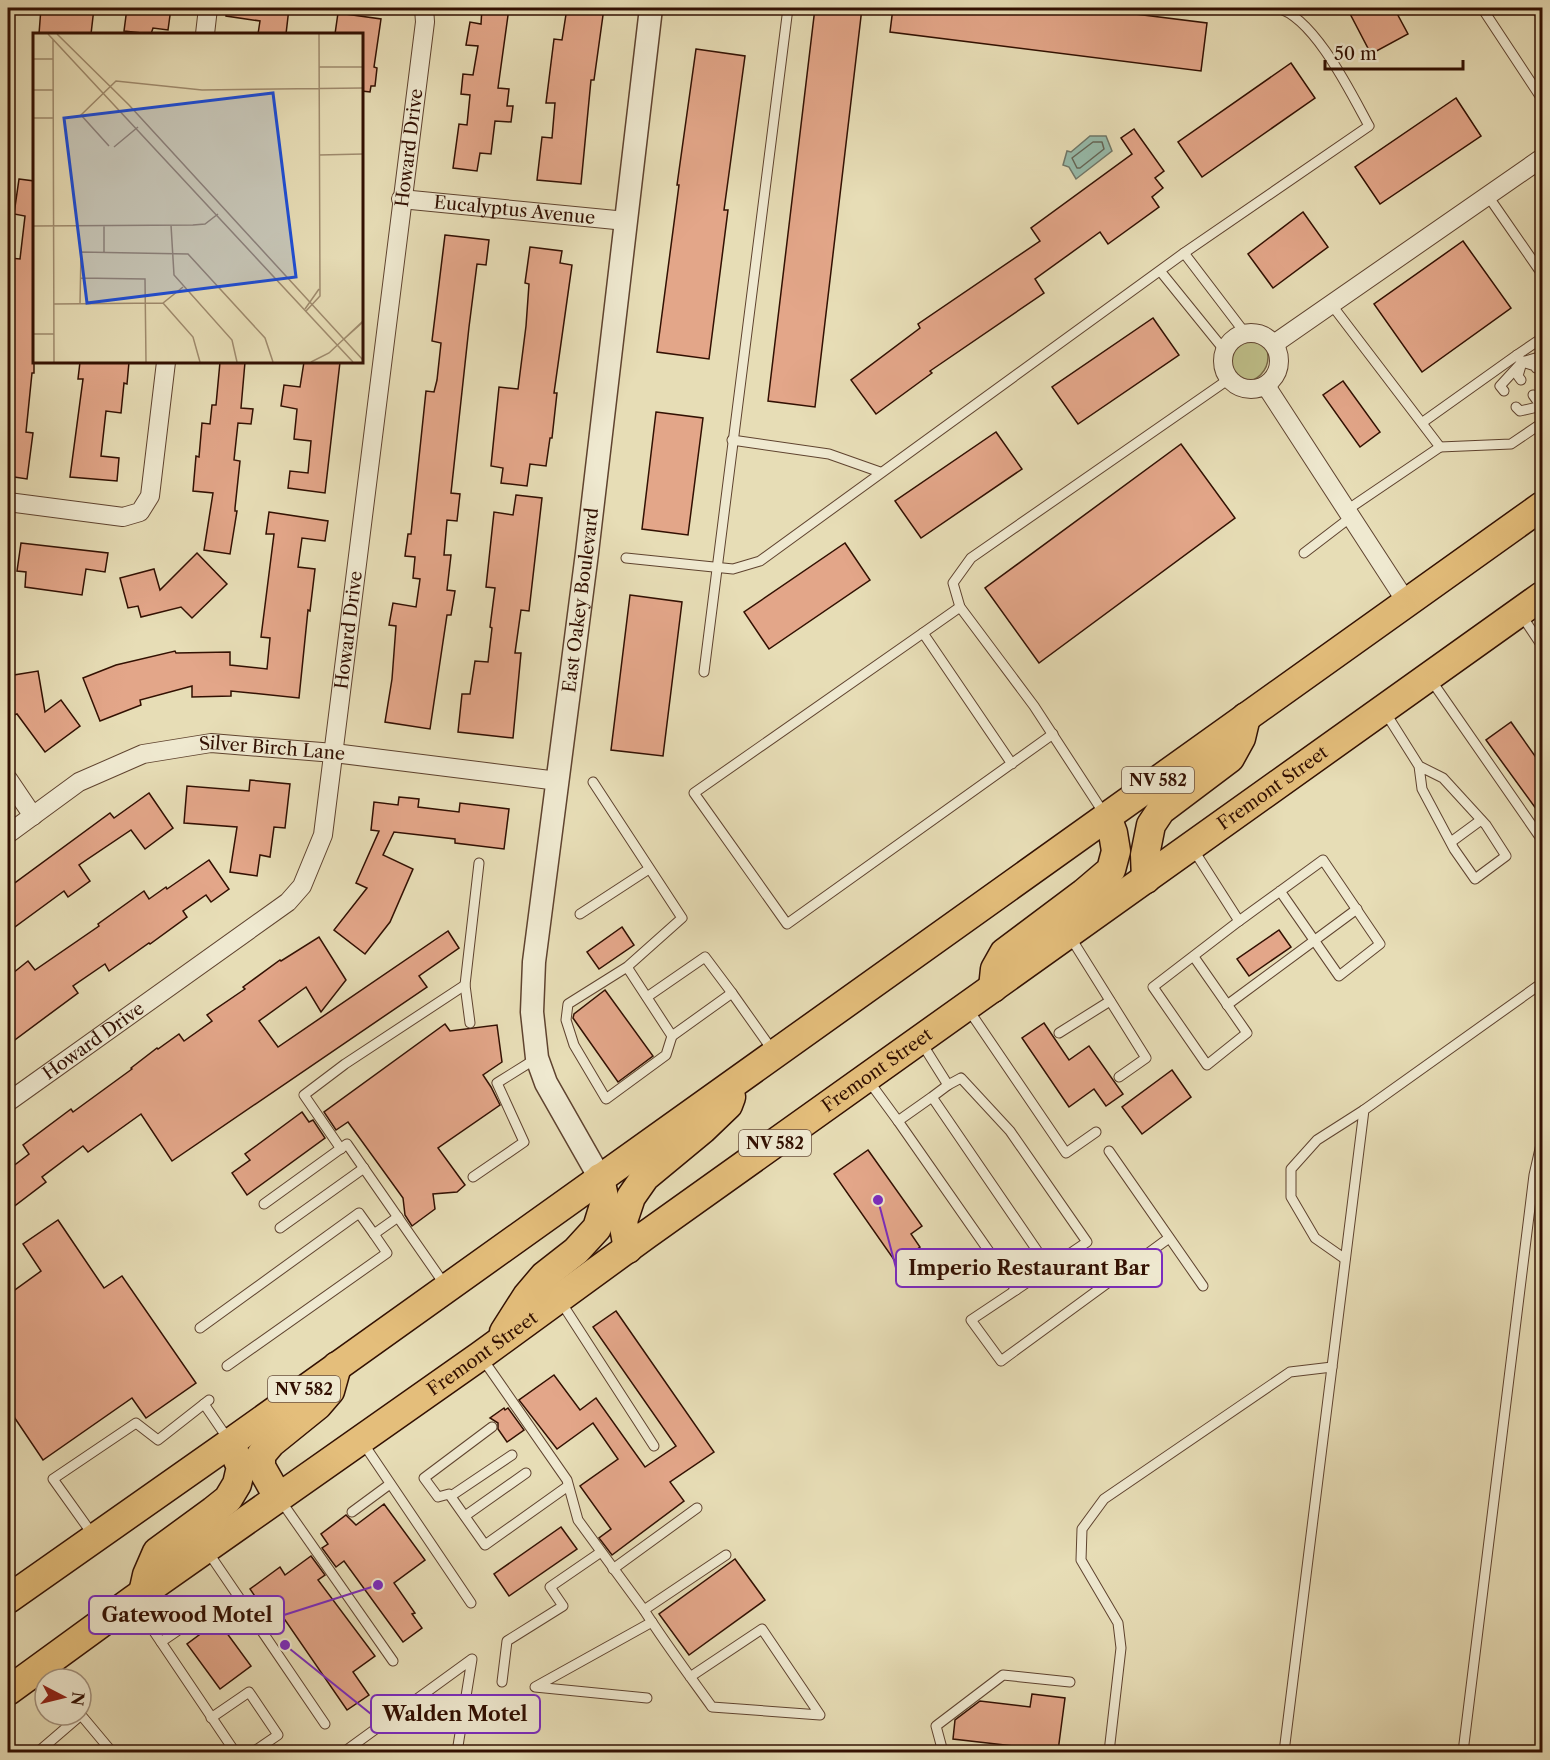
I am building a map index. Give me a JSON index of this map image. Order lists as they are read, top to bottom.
{
  "streets": {
    "main road": ["NV 582", "Fremont Street"],
    "street": [
      "Howard Drive",
      "Eucalyptus Avenue",
      "East Oakey Boulevard",
      "Silver Birch Lane"
    ]
  },
  "crossings": [
    ["Howard Drive", "Eucalyptus Avenue"],
    ["Howard Drive", "Silver Birch Lane"],
    ["Eucalyptus Avenue", "East Oakey Boulevard"],
    ["East Oakey Boulevard", "Silver Birch Lane"],
    ["East Oakey Boulevard", "NV 582"]
  ],
  "places": ["Imperio Restaurant Bar", "Gatewood Motel", "Walden Motel"],
  "scale_bar": "50 m",
  "north": "right"
}
